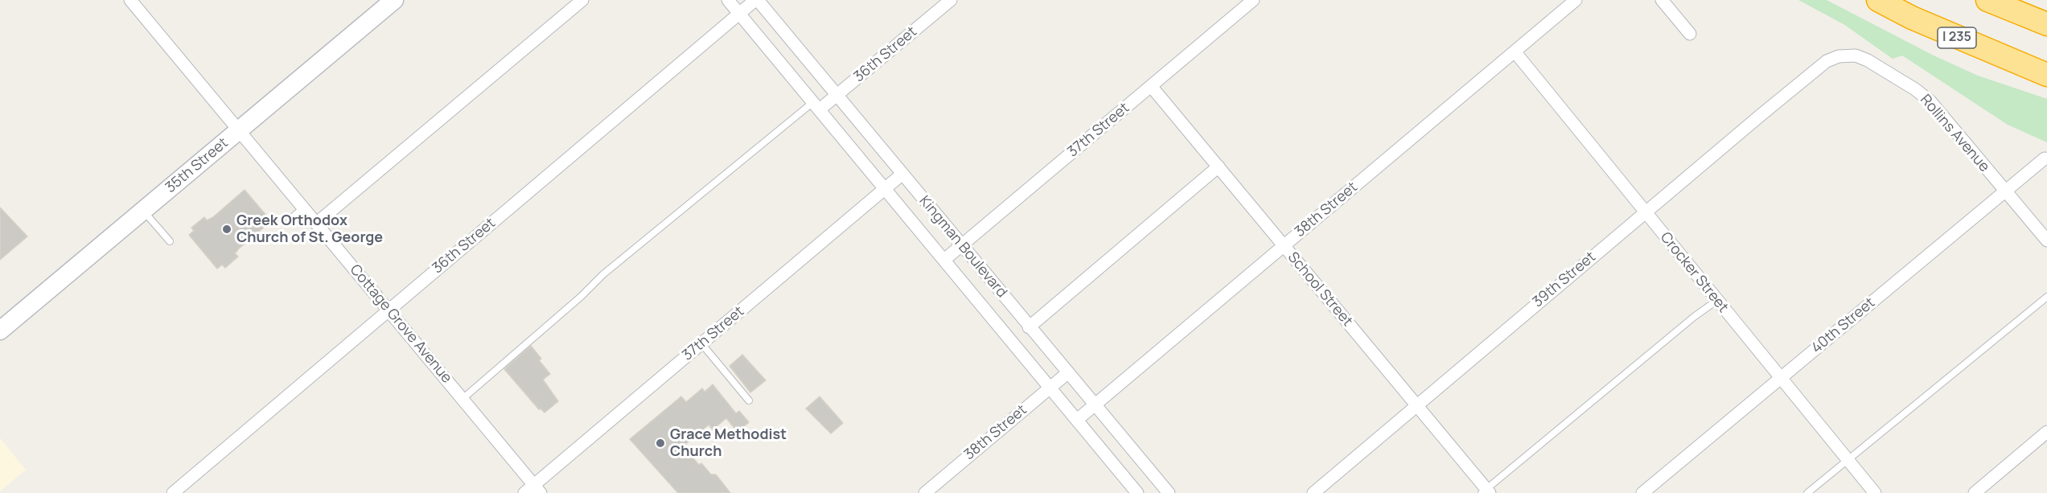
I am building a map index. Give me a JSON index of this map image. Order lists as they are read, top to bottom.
{
  "streets": {
    "highway": ["I 235"],
    "street": [
      "36th Street",
      "37th Street",
      "Rollins Avenue",
      "35th Street",
      "38th Street",
      "Kingman Boulevard",
      "Crocker Street",
      "39th Street",
      "School Street",
      "Cottage Grove Avenue",
      "40th Street"
    ]
  },
  "crossings": [
    ["36th Street", "Kingman Boulevard"],
    ["36th Street", "Cottage Grove Avenue"],
    ["37th Street", "Kingman Boulevard"],
    ["37th Street", "School Street"],
    ["37th Street", "Cottage Grove Avenue"],
    ["Rollins Avenue", "39th Street"],
    ["Rollins Avenue", "40th Street"],
    ["35th Street", "Cottage Grove Avenue"],
    ["38th Street", "Kingman Boulevard"],
    ["38th Street", "Crocker Street"],
    ["38th Street", "School Street"],
    ["Crocker Street", "39th Street"],
    ["Crocker Street", "40th Street"],
    ["39th Street", "School Street"]
  ],
  "places": ["Greek Orthodox Church of St. George", "Grace Methodist Church"]
}
